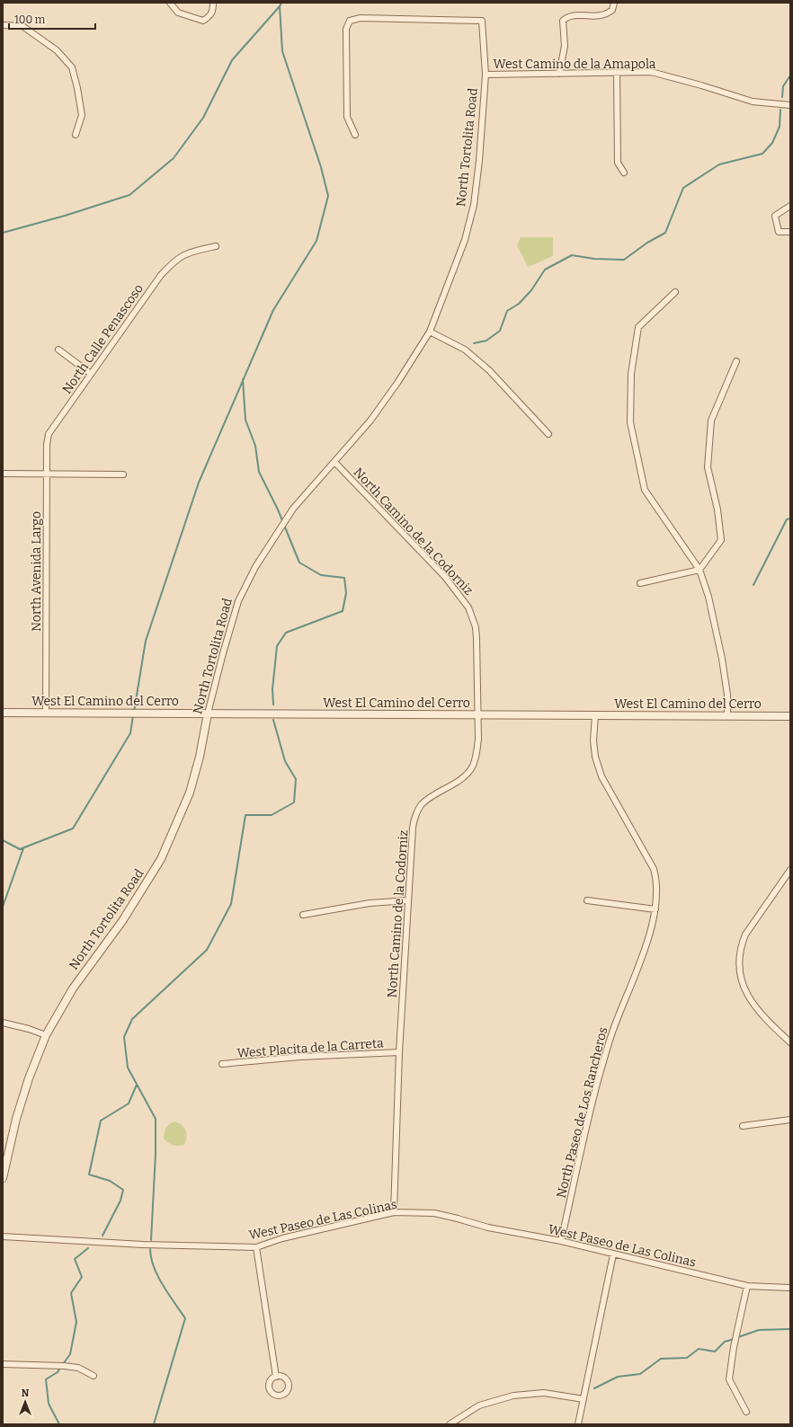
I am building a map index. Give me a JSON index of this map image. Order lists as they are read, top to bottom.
{
  "streets": {
    "street": [
      "West Camino de la Amapola",
      "North Tortolita Road",
      "North Calle Penascoso",
      "North Camino de la Codorniz",
      "North Avenida Largo",
      "West El Camino del Cerro",
      "West Placita de la Carreta",
      "North Paseo de Los Rancheros",
      "West Paseo de Las Colinas"
    ]
  },
  "crossings": [
    ["West Camino de la Amapola", "North Tortolita Road"],
    ["North Tortolita Road", "North Camino de la Codorniz"],
    ["North Tortolita Road", "West El Camino del Cerro"],
    ["North Calle Penascoso", "North Avenida Largo"],
    ["North Camino de la Codorniz", "West El Camino del Cerro"],
    ["North Camino de la Codorniz", "West Placita de la Carreta"],
    ["North Camino de la Codorniz", "West Paseo de Las Colinas"],
    ["North Avenida Largo", "West El Camino del Cerro"],
    ["West El Camino del Cerro", "North Paseo de Los Rancheros"],
    ["North Paseo de Los Rancheros", "West Paseo de Las Colinas"]
  ],
  "scale_bar": "100 m",
  "north": "top"
}
